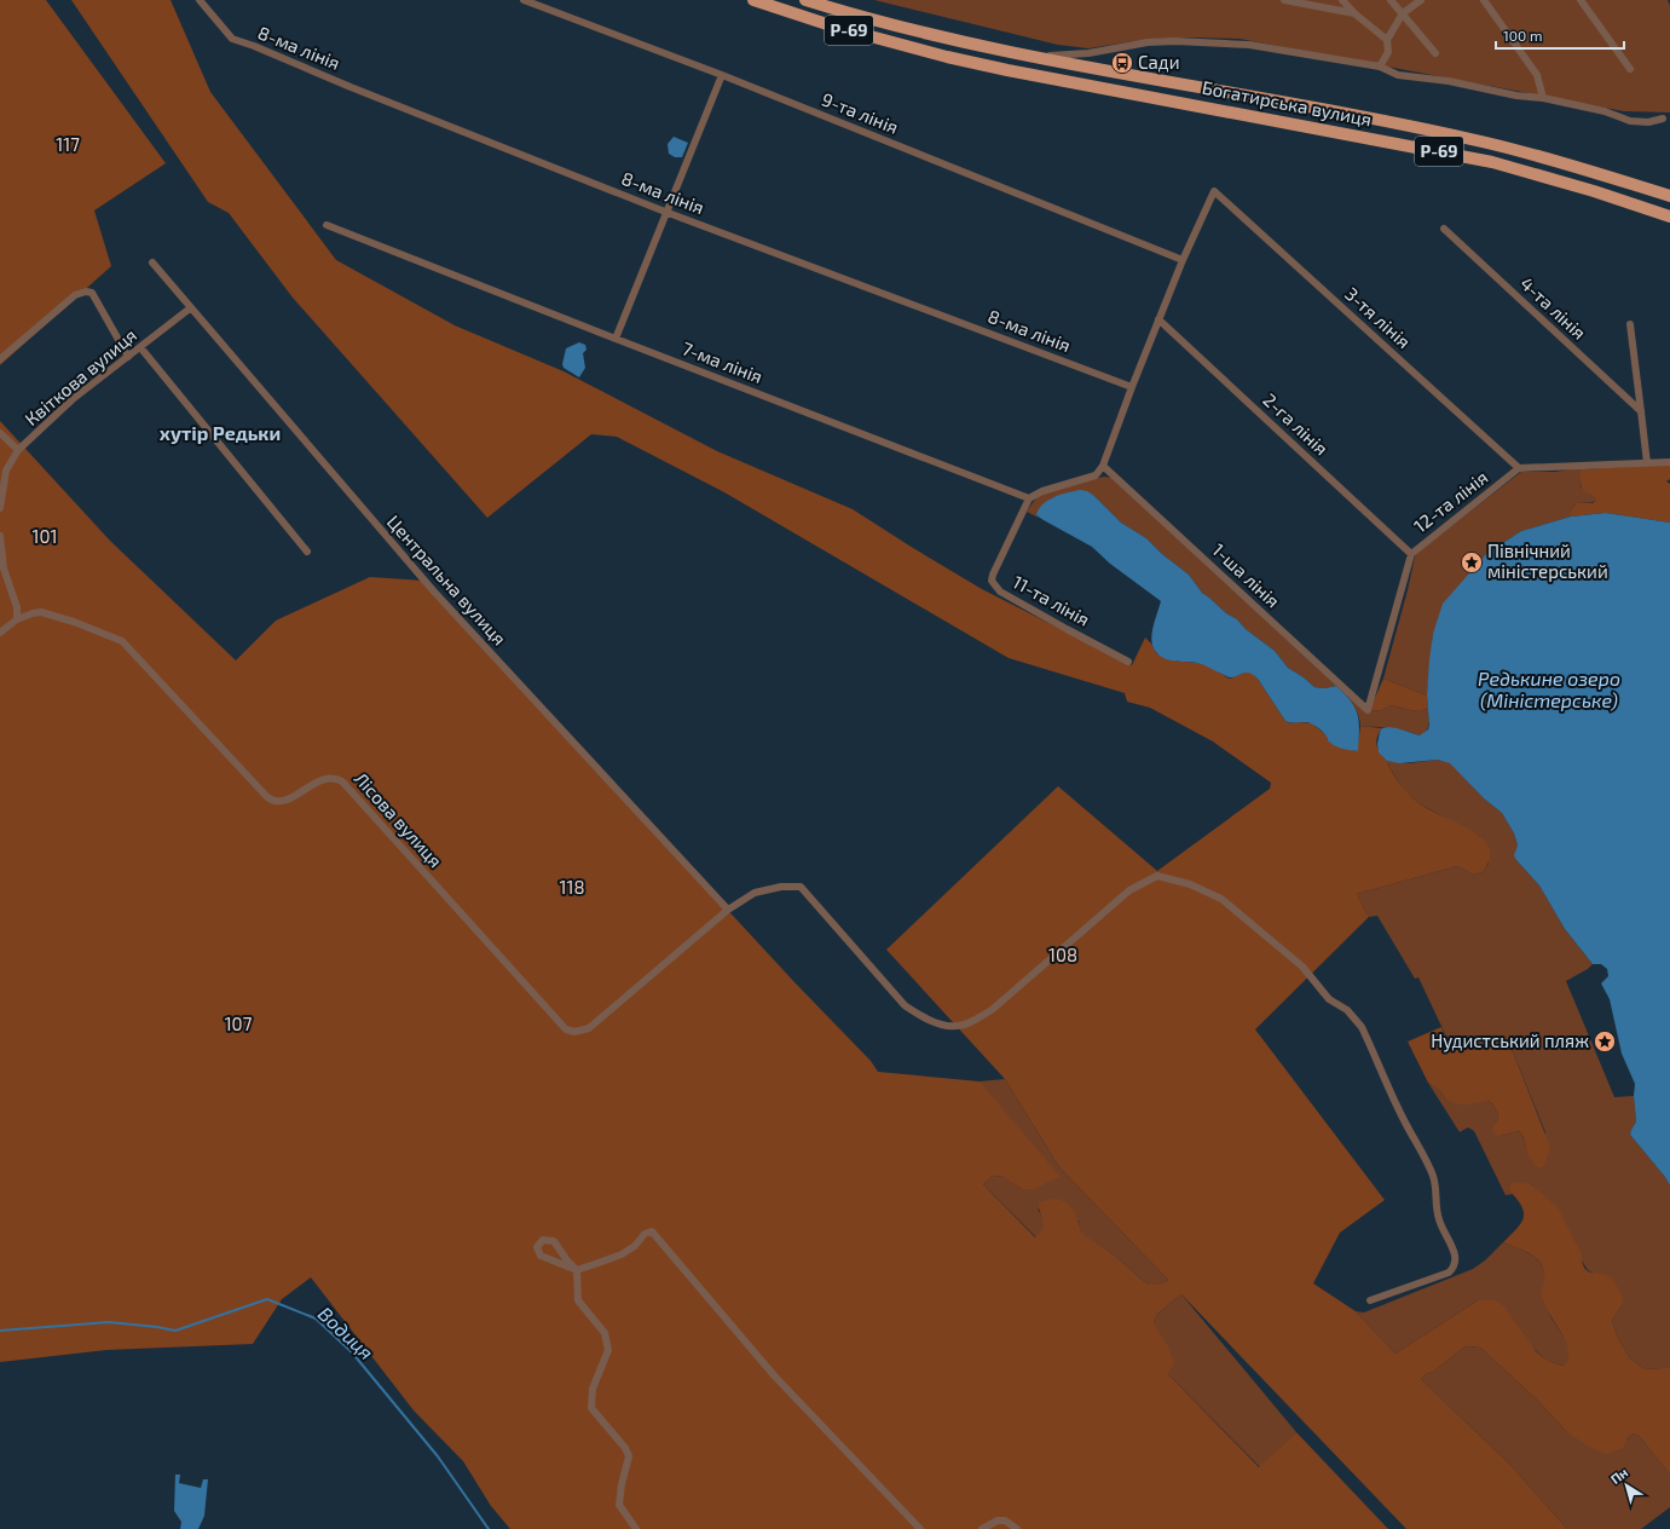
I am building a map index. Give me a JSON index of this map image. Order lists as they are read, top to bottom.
{
  "streets": {
    "main road": ["Р-69", "Богатирська вулиця"],
    "street": [
      "8-ма лінія",
      "9-та лінія",
      "4-та лінія",
      "3-тя лінія",
      "7-ма лінія",
      "Квіткова вулиця",
      "2-га лінія",
      "12-та лінія",
      "1-ша лінія",
      "Центральна вулиця",
      "11-та лінія",
      "Лісова вулиця"
    ]
  },
  "crossings": [
    ["9-та лінія", "3-тя лінія"],
    ["3-тя лінія", "12-та лінія"],
    ["7-ма лінія", "11-та лінія"],
    ["Квіткова вулиця", "Центральна вулиця"],
    ["2-га лінія", "12-та лінія"],
    ["12-та лінія", "1-ша лінія"],
    ["Центральна вулиця", "Лісова вулиця"]
  ],
  "districts": ["хутір Редьки"],
  "water": ["Редькине озеро (Міністерське)", "Водиця"],
  "parks": [
    "117",
    "101",
    "118",
    "108",
    "107"
  ],
  "places": {
    "bus stop": ["Сади"],
    "place": ["Північний міністерський", "Нудистський пляж"]
  },
  "scale_bar": "100 m",
  "north": "top left"
}
